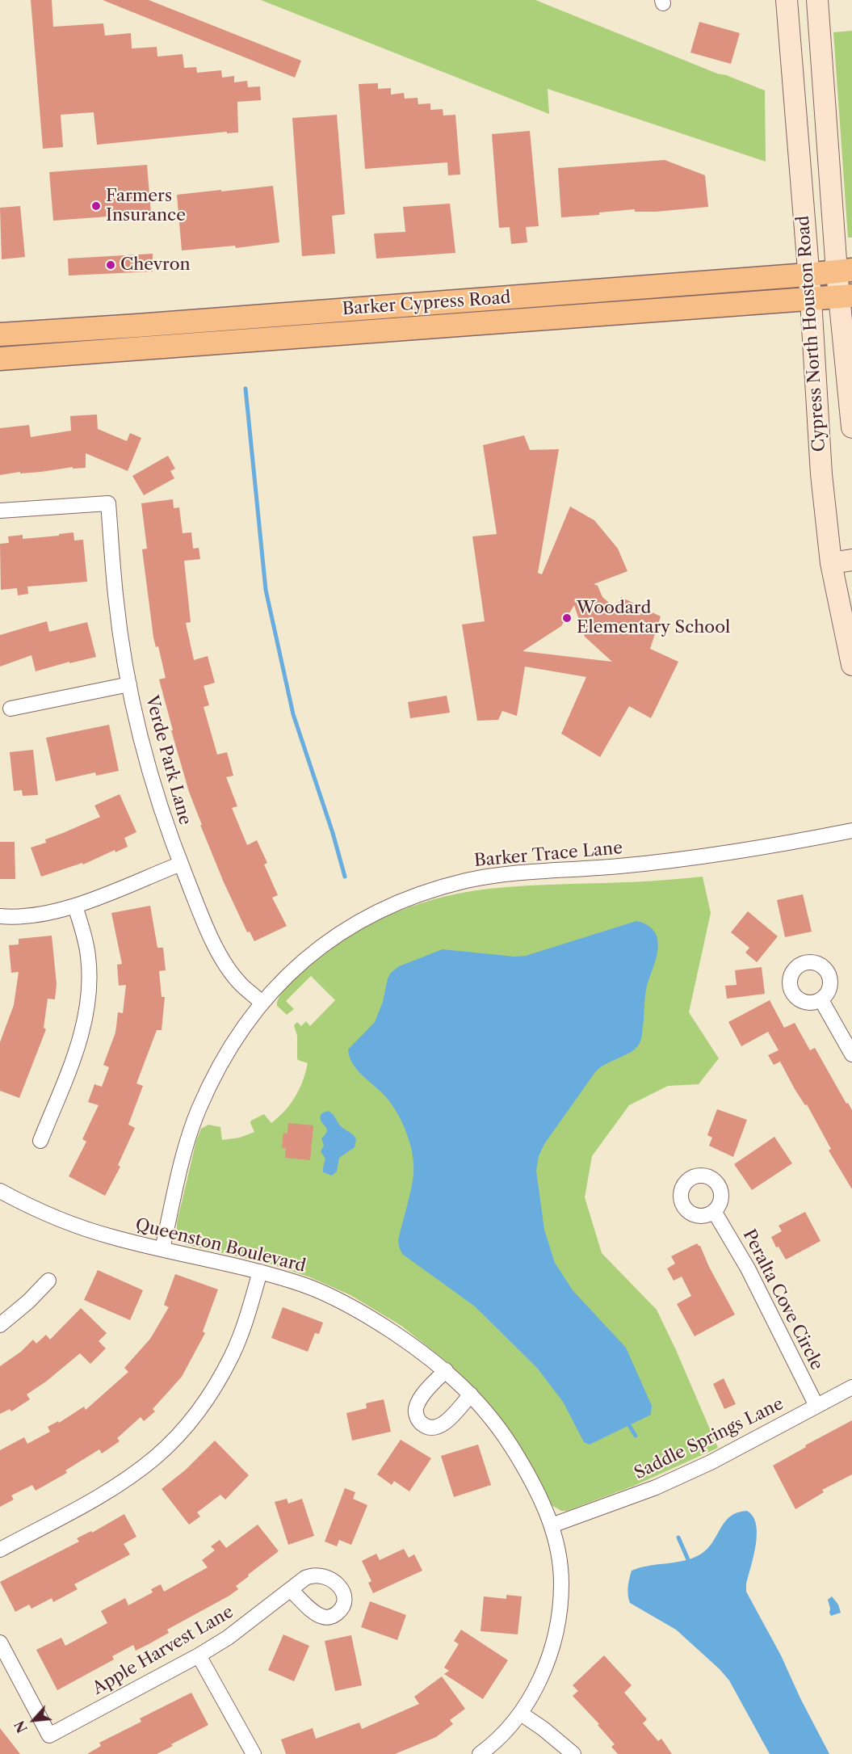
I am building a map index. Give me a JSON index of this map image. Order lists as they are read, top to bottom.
{
  "streets": {
    "main road": ["Barker Cypress Road", "Cypress North Houston Road"],
    "street": [
      "Verde Park Lane",
      "Barker Trace Lane",
      "Queenston Boulevard",
      "Peralta Cove Circle",
      "Saddle Springs Lane",
      "Apple Harvest Lane"
    ]
  },
  "crossings": [
    ["Barker Cypress Road", "Cypress North Houston Road"],
    ["Verde Park Lane", "Barker Trace Lane"],
    ["Barker Trace Lane", "Queenston Boulevard"],
    ["Queenston Boulevard", "Saddle Springs Lane"],
    ["Peralta Cove Circle", "Saddle Springs Lane"]
  ],
  "places": ["Farmers Insurance", "Chevron", "Woodard Elementary School"],
  "north": "bottom left"
}
